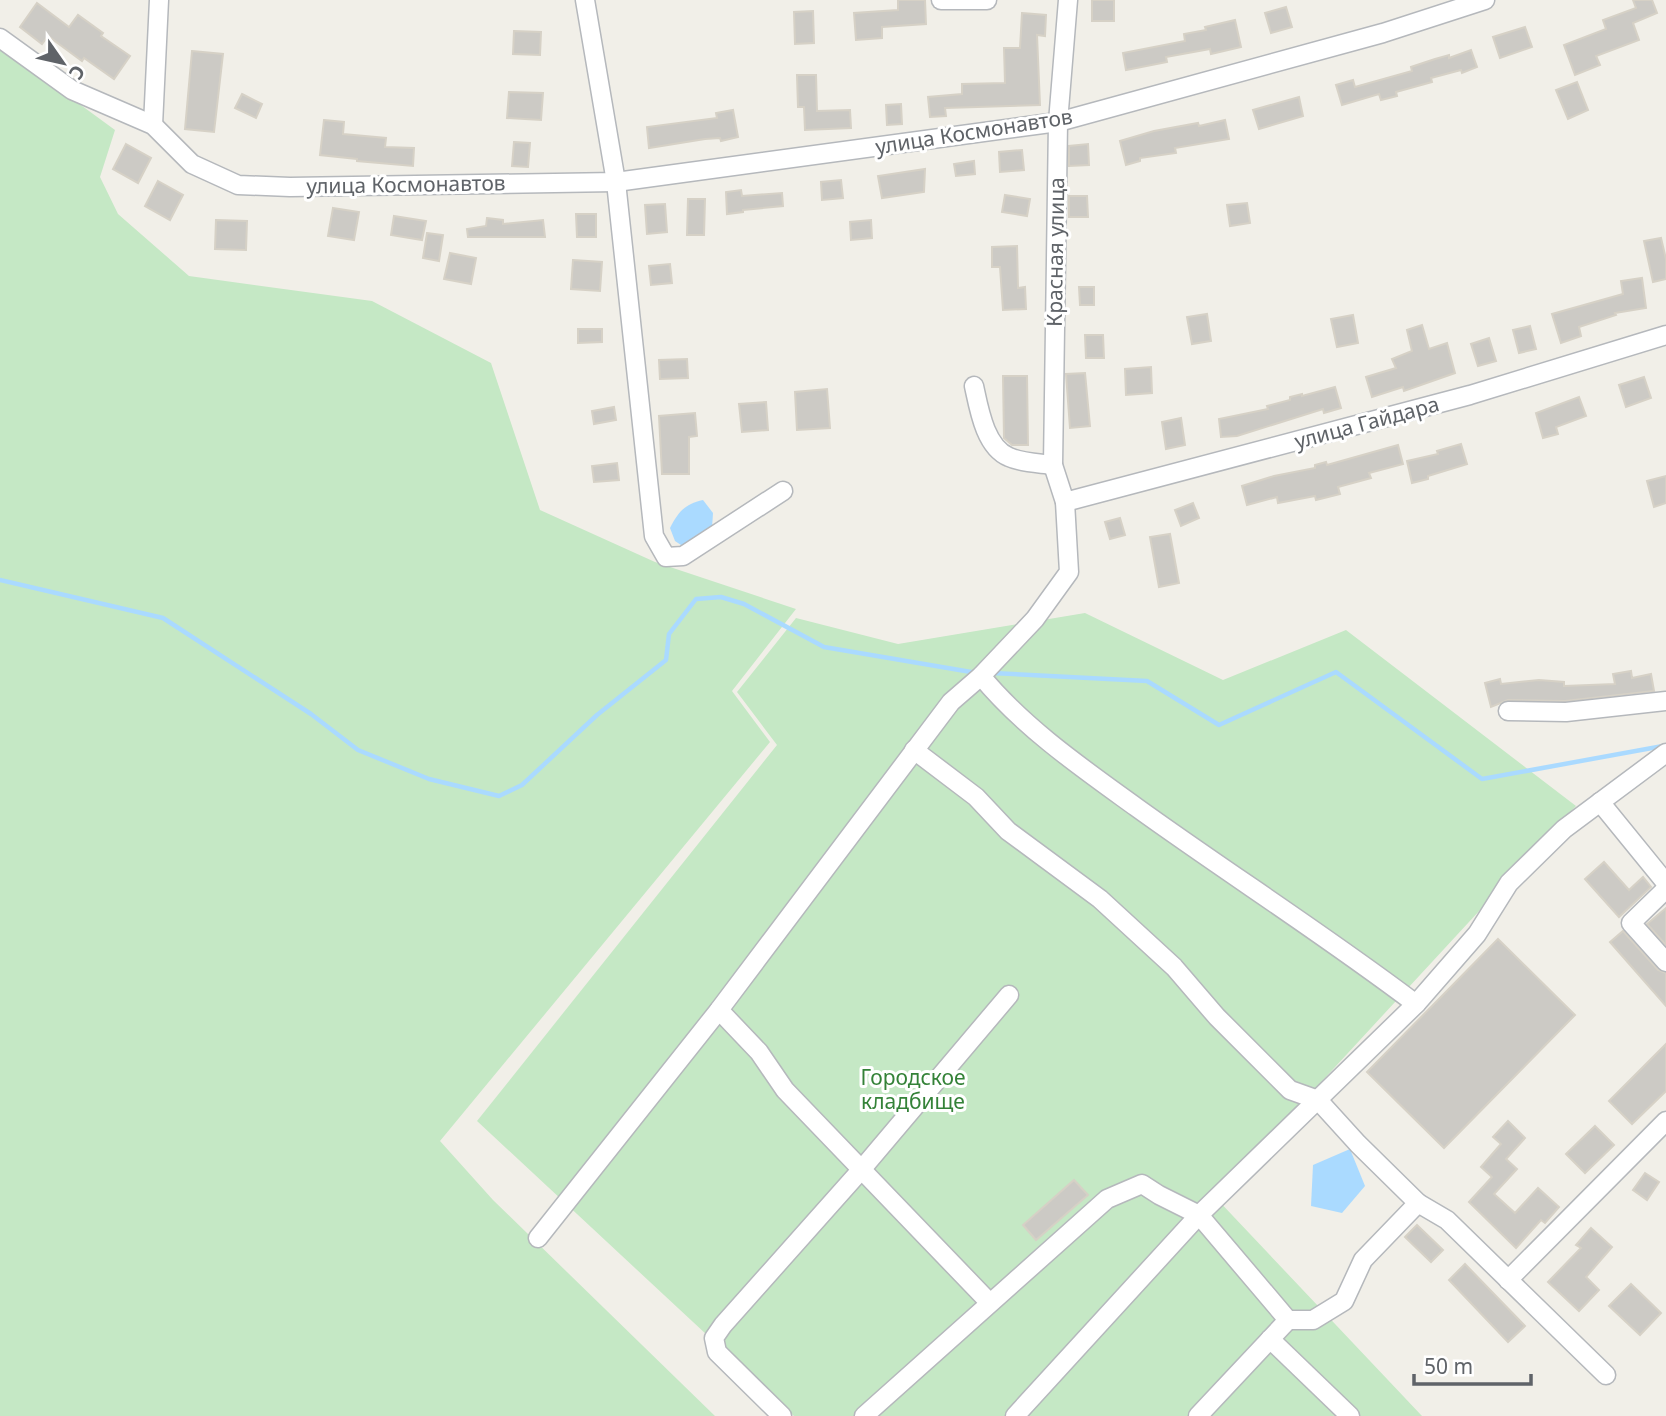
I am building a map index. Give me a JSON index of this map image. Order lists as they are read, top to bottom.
{
  "streets": {
    "street": ["улица Космонавтов", "Красная улица", "улица Гайдара"]
  },
  "crossings": [
    ["улица Космонавтов", "Красная улица"],
    ["Красная улица", "улица Гайдара"]
  ],
  "parks": ["Городское кладбище"],
  "scale_bar": "50 m",
  "north": "bottom right"
}
